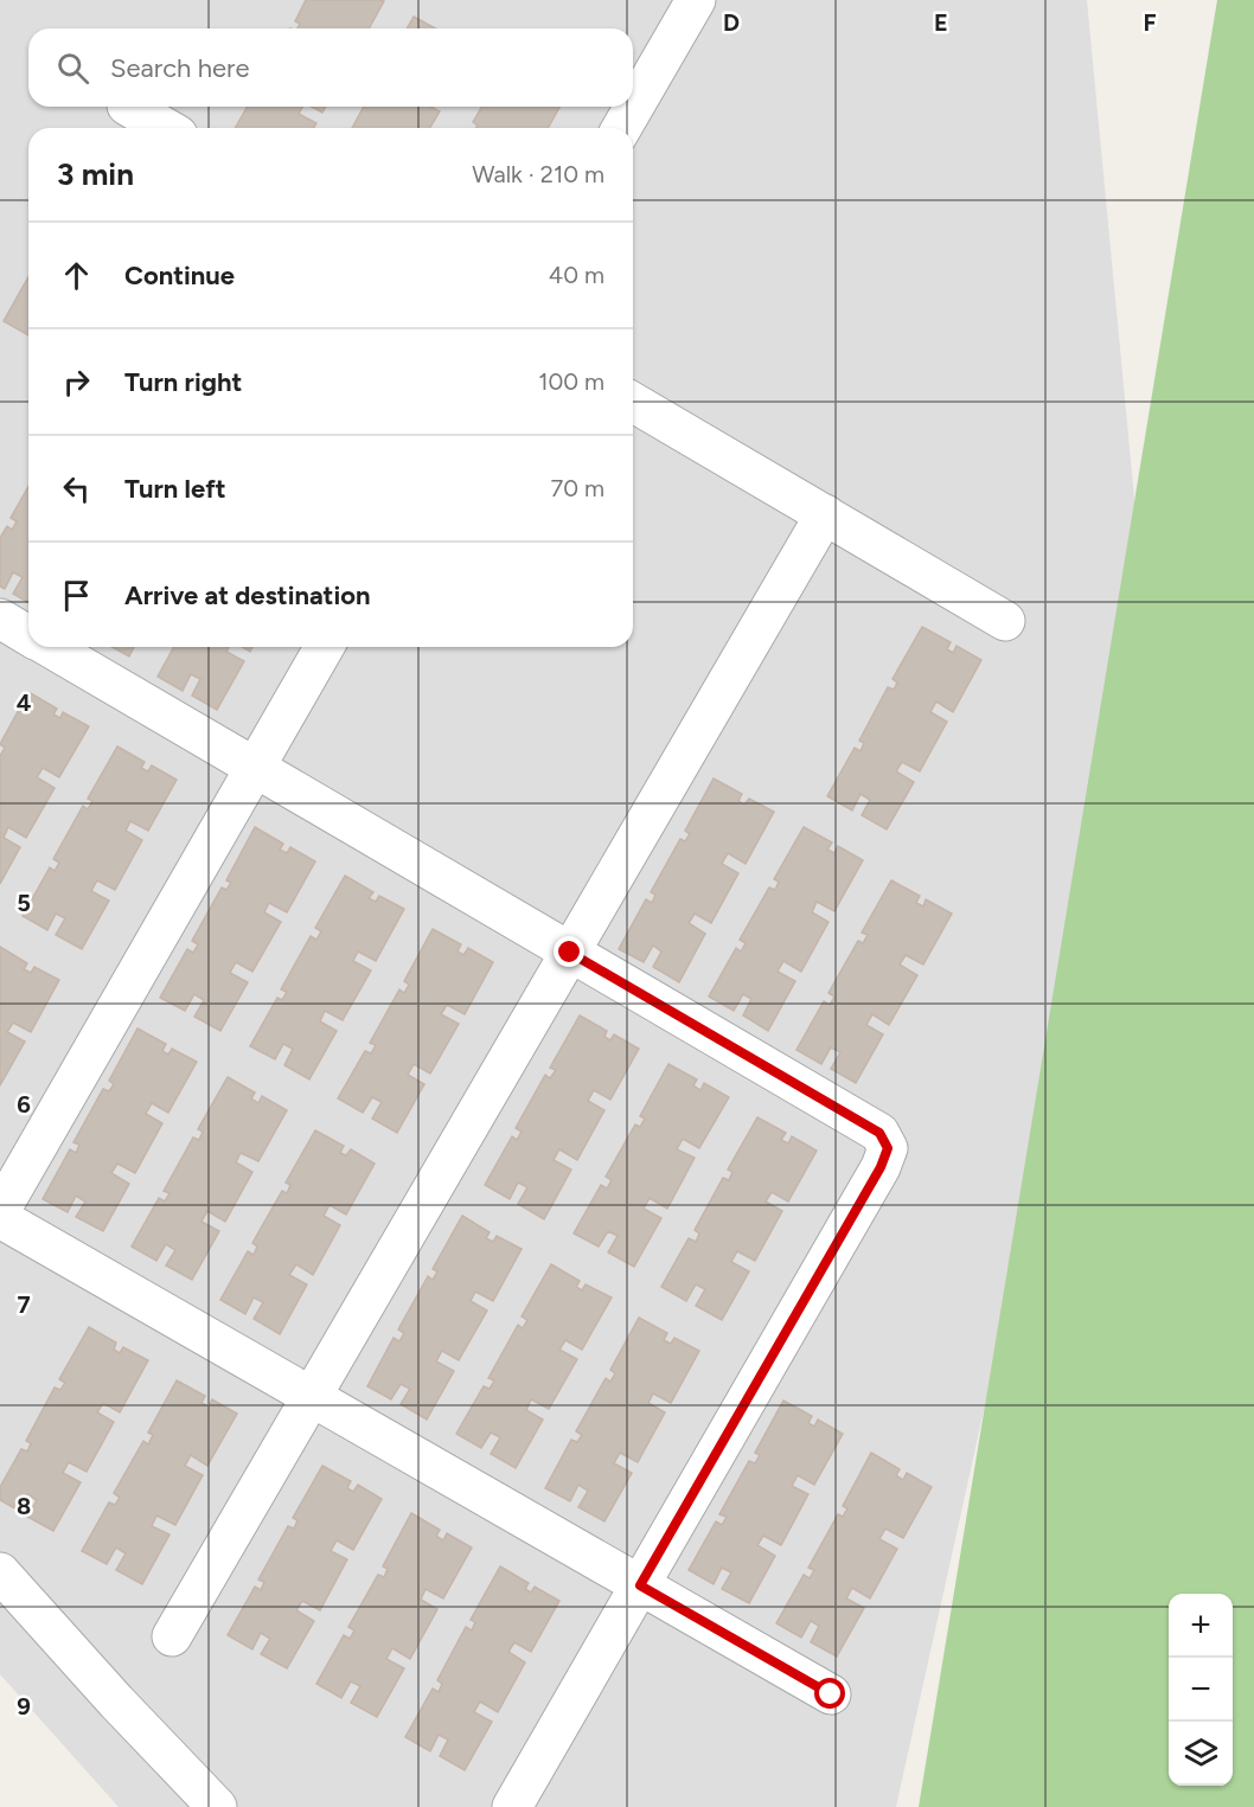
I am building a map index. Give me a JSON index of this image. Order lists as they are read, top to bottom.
{
  "page": {
    "search": "Search here",
    "heading": ["3 min", "Walk · 210 m"],
    "list": [
      ["Continue", "40 m"],
      ["Turn right", "100 m"],
      ["Turn left", "70 m"],
      "Arrive at destination"
    ],
    "map_buttons": ["+", "−"]
  },
  "grid": {
    "columns": ["D", "E", "F"],
    "rows": [
      "4",
      "5",
      "6",
      "7",
      "8",
      "9"
    ]
  }
}
